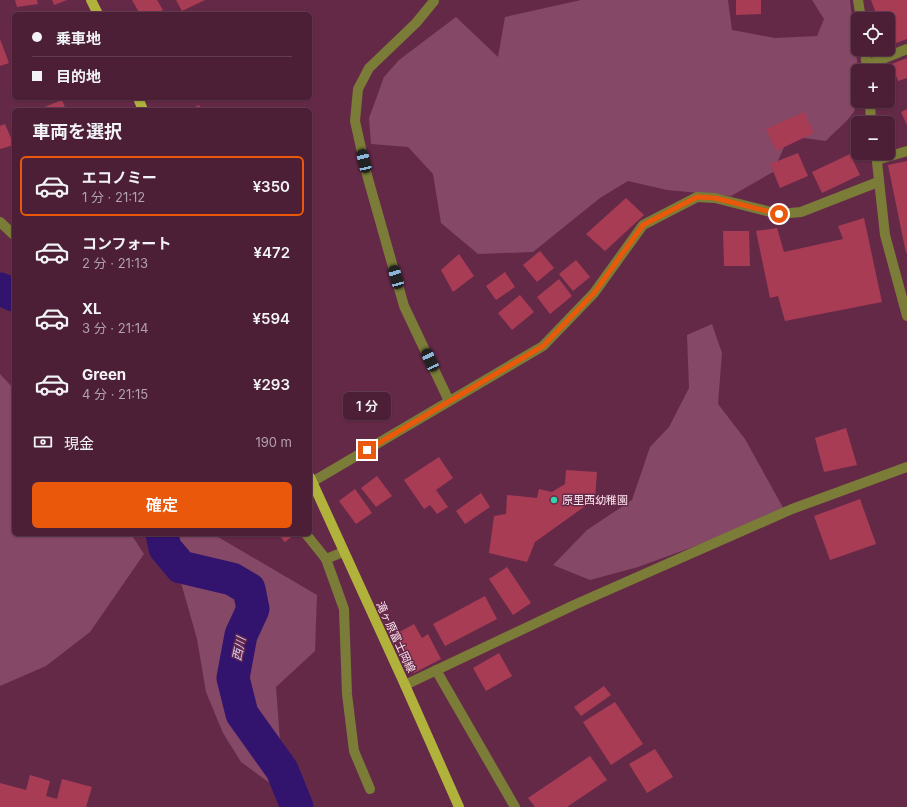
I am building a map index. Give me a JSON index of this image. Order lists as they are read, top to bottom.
{
  "streets": {
    "main road": ["滝ヶ原富士岡線"]
  },
  "water": ["西川"],
  "places": ["原里西幼稚園"],
  "page": {
    "map_buttons": ["+", "−"],
    "banner": ["乗車地", "目的地"],
    "heading": "車両を選択",
    "list": [
      {
        "name": "エコノミー",
        "note": "1 分 · 21:12",
        "value": "¥350"
      },
      {
        "name": "コンフォート",
        "note": "2 分 · 21:13",
        "value": "¥472"
      },
      {
        "name": "XL",
        "note": "3 分 · 21:14",
        "value": "¥594"
      },
      {
        "name": "Green",
        "note": "4 分 · 21:15",
        "value": "¥293"
      }
    ],
    "bubble": "1 分",
    "pay": ["現金", "190 m"],
    "buttons": "確定"
  }
}
